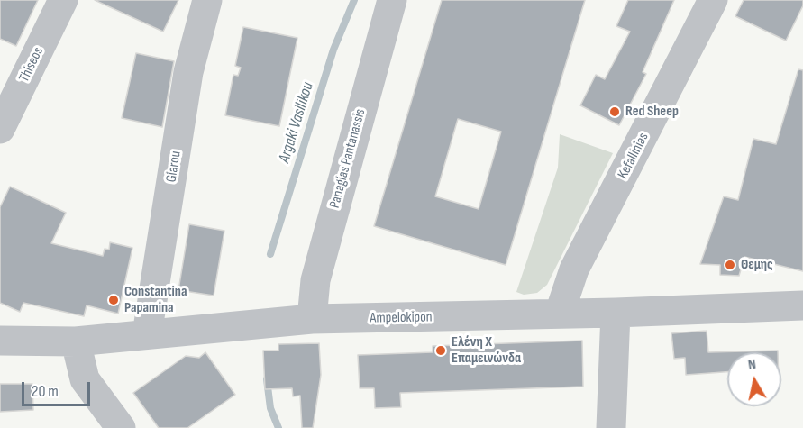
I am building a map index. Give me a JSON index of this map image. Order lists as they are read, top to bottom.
{
  "streets": {
    "street": [
      "Thiseos",
      "Kefallinias",
      "Panagias Pantanassis",
      "Giarou",
      "Ampelokipon"
    ]
  },
  "crossings": [
    ["Kefallinias", "Ampelokipon"],
    ["Panagias Pantanassis", "Ampelokipon"],
    ["Giarou", "Ampelokipon"]
  ],
  "water": ["Argaki Vasilikou"],
  "places": [
    "Red Sheep",
    "Θεμης",
    "Constantina Papamina",
    "Ελένη Χ Επαμεινώνδα"
  ],
  "scale_bar": "20 m",
  "north": "top"
}
